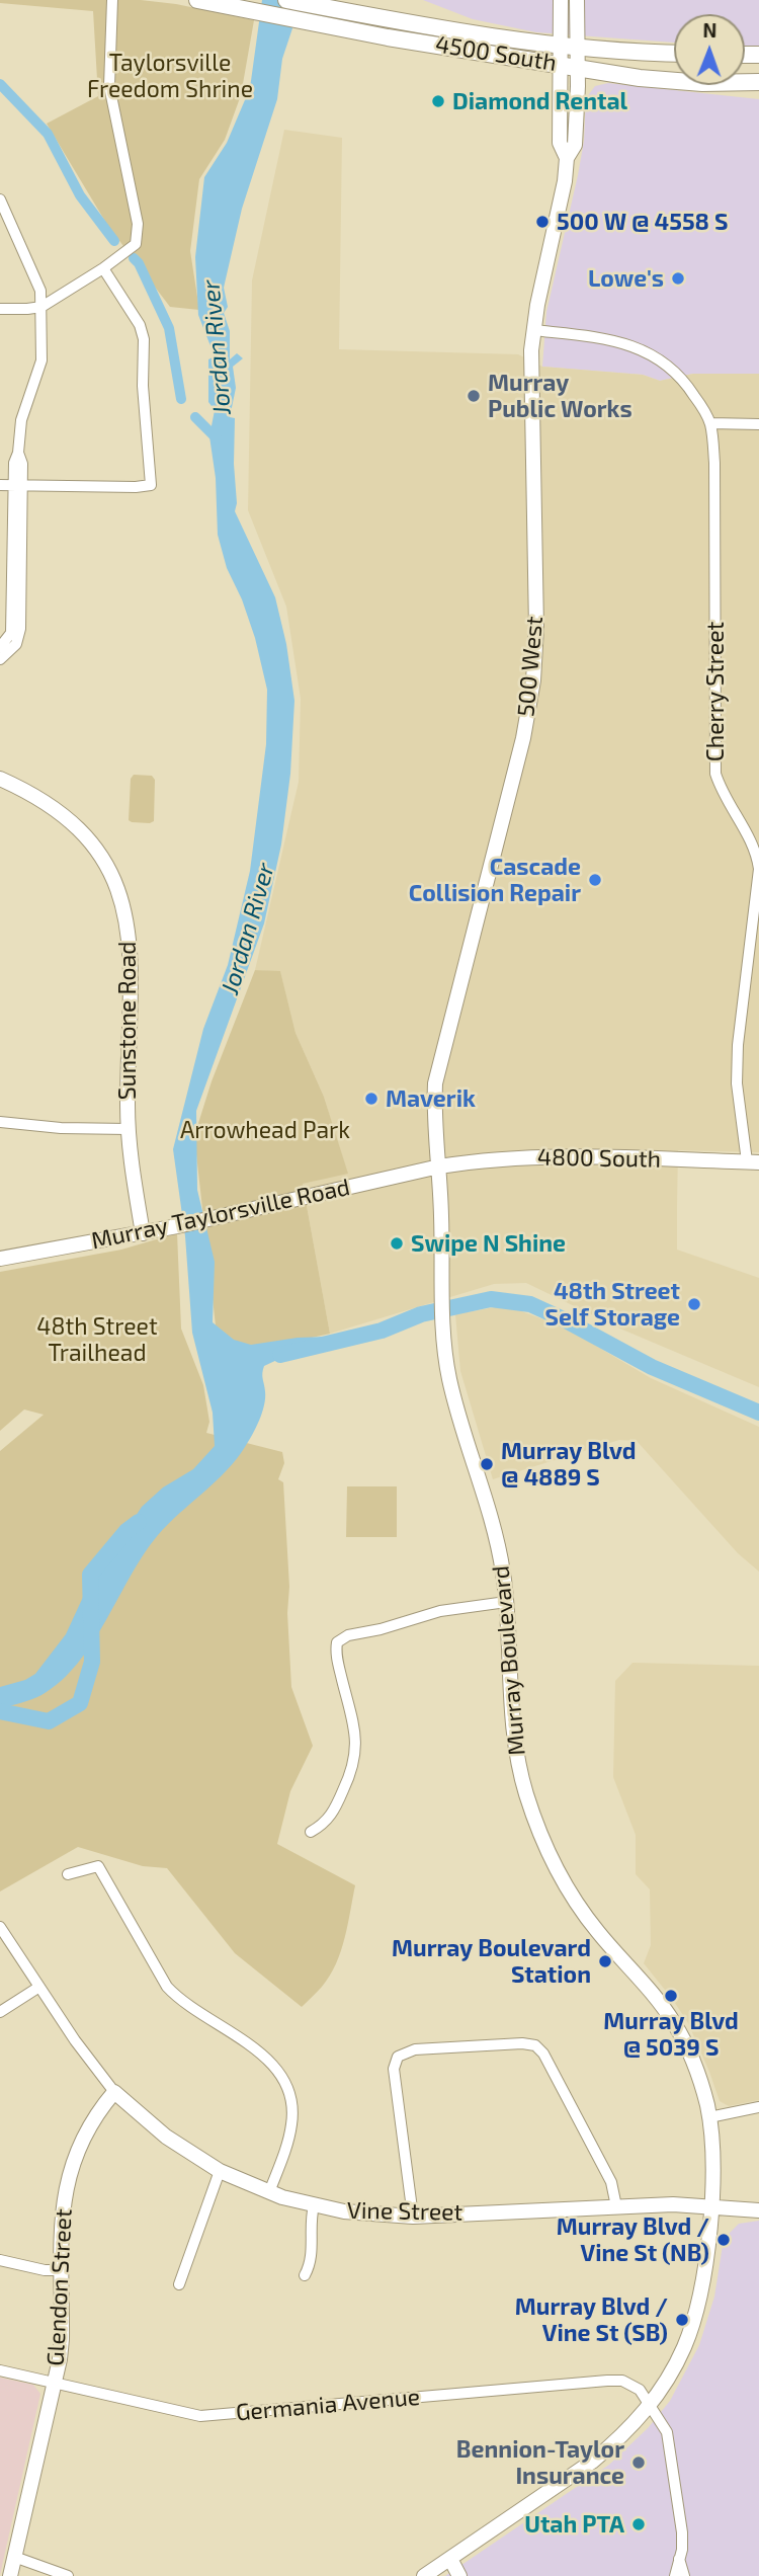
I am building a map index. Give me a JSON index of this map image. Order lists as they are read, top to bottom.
{
  "streets": {
    "main road": [
      "4500 South",
      "500 West",
      "Sunstone Road",
      "4800 South",
      "Murray Taylorsville Road",
      "Murray Boulevard",
      "Vine Street",
      "Glendon Street"
    ],
    "street": ["Cherry Street", "Germania Avenue"]
  },
  "crossings": [
    ["4500 South", "500 West"],
    ["500 West", "Cherry Street"],
    ["500 West", "4800 South"],
    ["500 West", "Murray Taylorsville Road"],
    ["500 West", "Murray Boulevard"],
    ["Cherry Street", "4800 South"],
    ["Sunstone Road", "Murray Taylorsville Road"],
    ["4800 South", "Murray Taylorsville Road"],
    ["4800 South", "Murray Boulevard"],
    ["Murray Taylorsville Road", "Murray Boulevard"],
    ["Murray Boulevard", "Vine Street"],
    ["Murray Boulevard", "Germania Avenue"],
    ["Vine Street", "Glendon Street"],
    ["Glendon Street", "Germania Avenue"]
  ],
  "water": ["Jordan River"],
  "parks": ["Taylorsville Freedom Shrine", "Arrowhead Park", "48th Street Trailhead"],
  "places": [
    "Diamond Rental",
    "500 W @ 4558 S",
    "Lowe's",
    "Murray Public Works",
    "Cascade Collision Repair",
    "Maverik",
    "Swipe N Shine",
    "48th Street Self Storage",
    "Murray Blvd @ 4889 S",
    "Murray Boulevard Station",
    "Murray Blvd @ 5039 S",
    "Murray Blvd / Vine St (NB)",
    "Murray Blvd / Vine St (SB)",
    "Bennion-Taylor Insurance",
    "Utah PTA"
  ],
  "north": "top"
}
